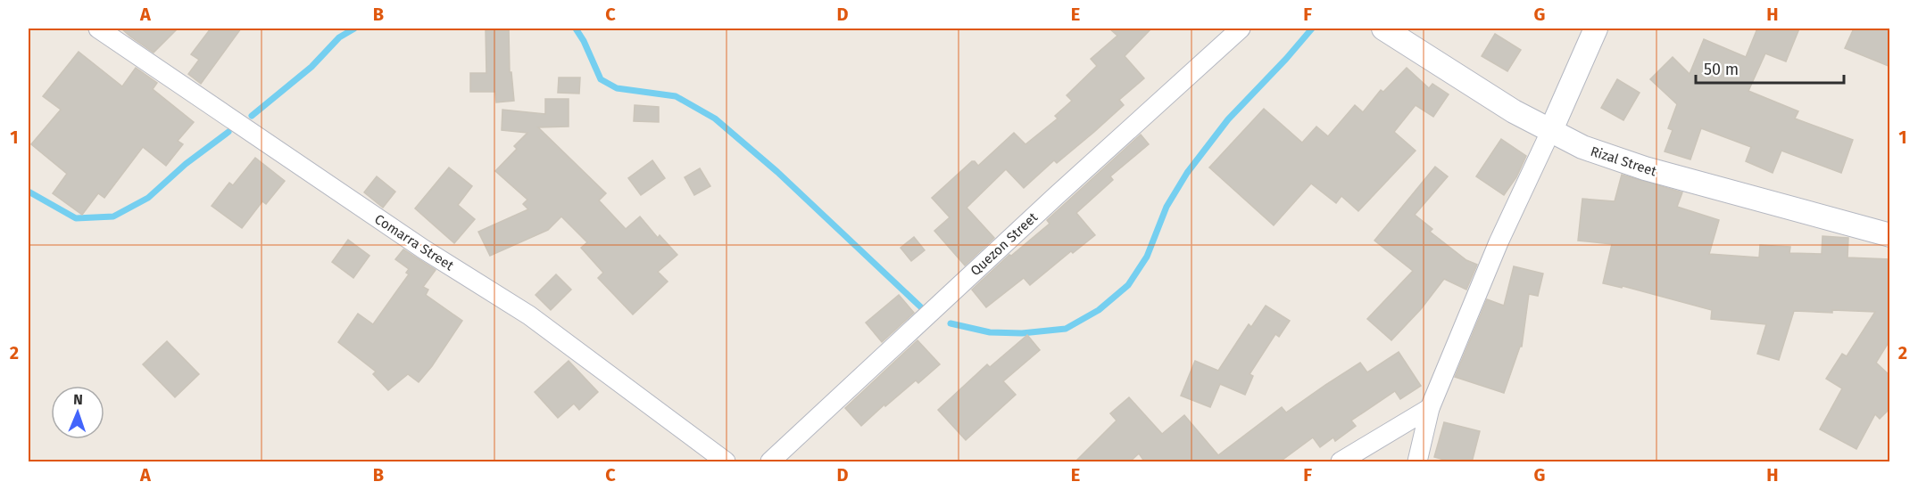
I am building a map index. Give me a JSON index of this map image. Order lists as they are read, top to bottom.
{
  "streets": {
    "street": ["Rizal Street", "Comarra Street", "Quezon Street"]
  },
  "scale_bar": "50 m",
  "north": "top",
  "grid": {
    "columns": [
      "A",
      "B",
      "C",
      "D",
      "E",
      "F",
      "G",
      "H"
    ],
    "rows": ["1", "2"]
  }
}
